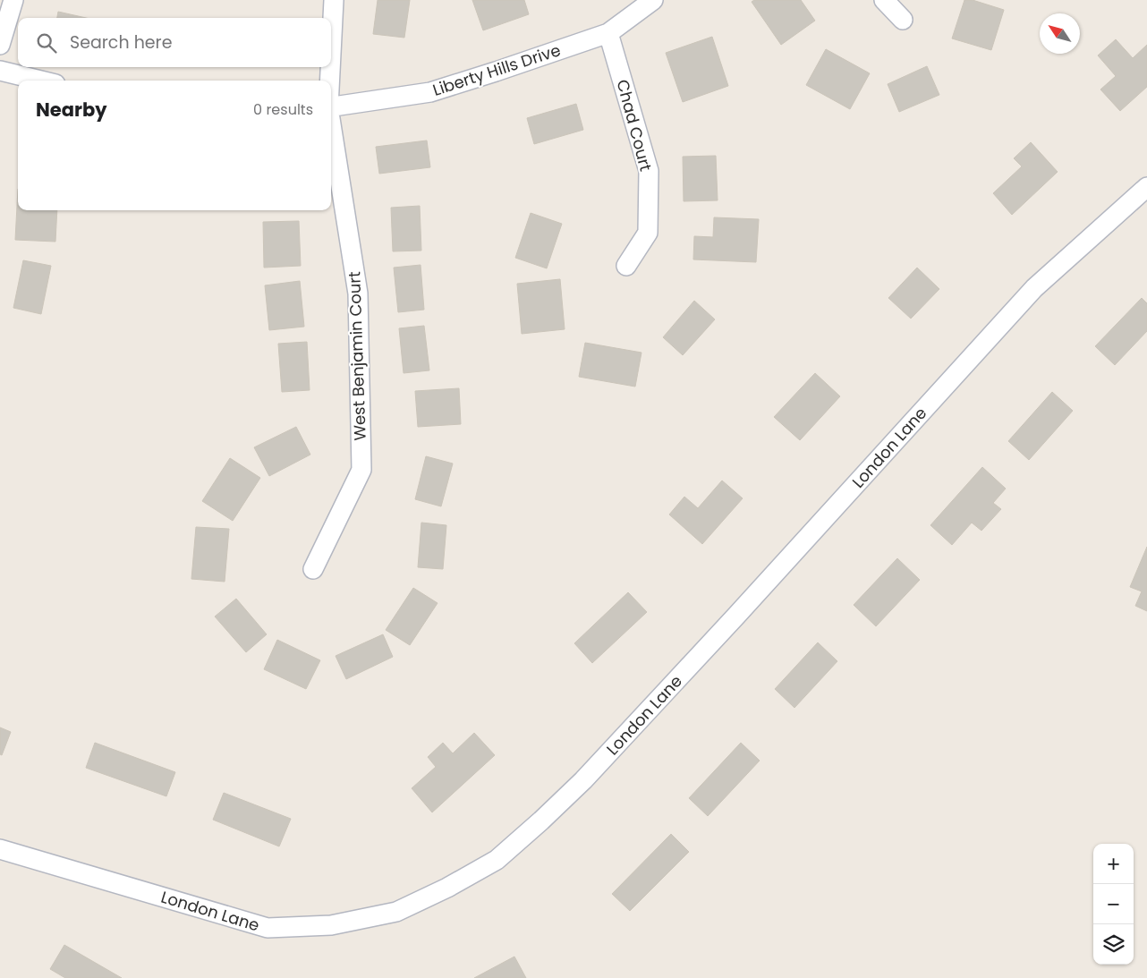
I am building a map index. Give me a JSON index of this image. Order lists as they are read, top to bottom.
{
  "streets": {
    "street": [
      "Liberty Hills Drive",
      "Chad Court",
      "West Benjamin Court",
      "London Lane"
    ]
  },
  "crossings": [
    ["Liberty Hills Drive", "Chad Court"]
  ],
  "north": "top left",
  "page": {
    "search": "Search here",
    "heading": ["Nearby", "0 results"],
    "map_buttons": ["+", "−"]
  }
}
